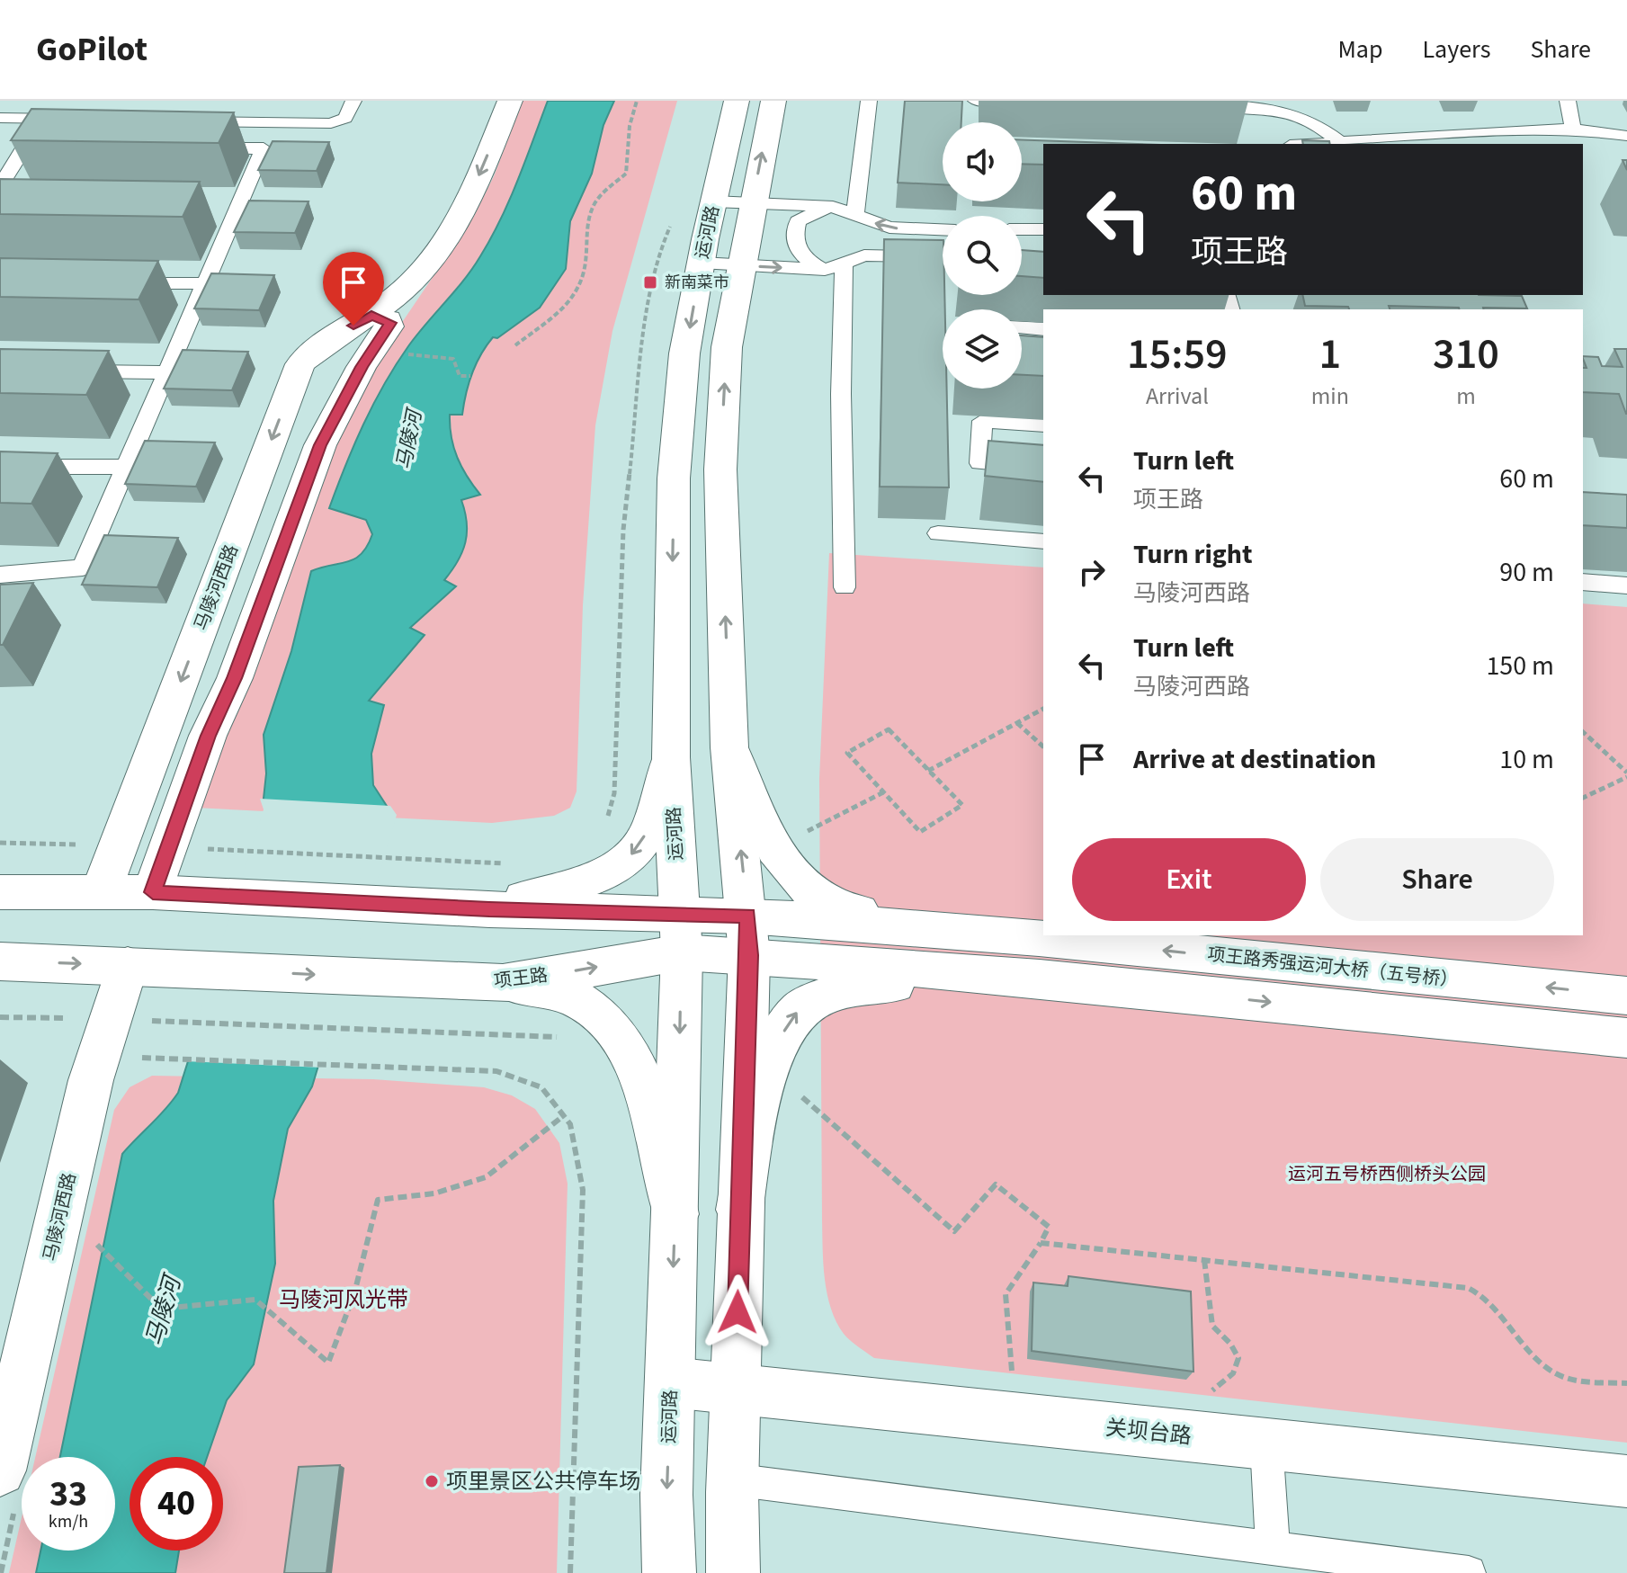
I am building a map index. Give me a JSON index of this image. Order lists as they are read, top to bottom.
{
  "streets": {
    "street": [
      "运河路",
      "马陵河西路",
      "项王路秀强运河大桥（五号桥）",
      "项王路",
      "关坝台路"
    ]
  },
  "crossings": [
    ["运河路", "项王路"],
    ["运河路", "关坝台路"],
    ["马陵河西路", "项王路"],
    ["项王路秀强运河大桥（五号桥）", "项王路"]
  ],
  "water": ["马陵河"],
  "parks": ["运河五号桥西侧桥头公园", "马陵河风光带"],
  "places": {
    "transit": ["新南菜市"],
    "other": ["项里景区公共停车场"]
  },
  "page": {
    "header": "GoPilot",
    "nav": ["Map", "Layers", "Share"],
    "turn": ["60 m", "项王路"],
    "eta": [
      "15:59",
      "Arrival",
      "1",
      "min",
      "310",
      "m"
    ],
    "list": [
      {
        "name": "Turn left",
        "note": "项王路",
        "value": "60 m"
      },
      {
        "name": "Turn right",
        "note": "马陵河西路",
        "value": "90 m"
      },
      {
        "name": "Turn left",
        "note": "马陵河西路",
        "value": "150 m"
      },
      {
        "name": "Arrive at destination",
        "value": "10 m"
      }
    ],
    "buttons": ["Exit", "Share"],
    "speed": "33 km/h",
    "limit": "40"
  }
}
